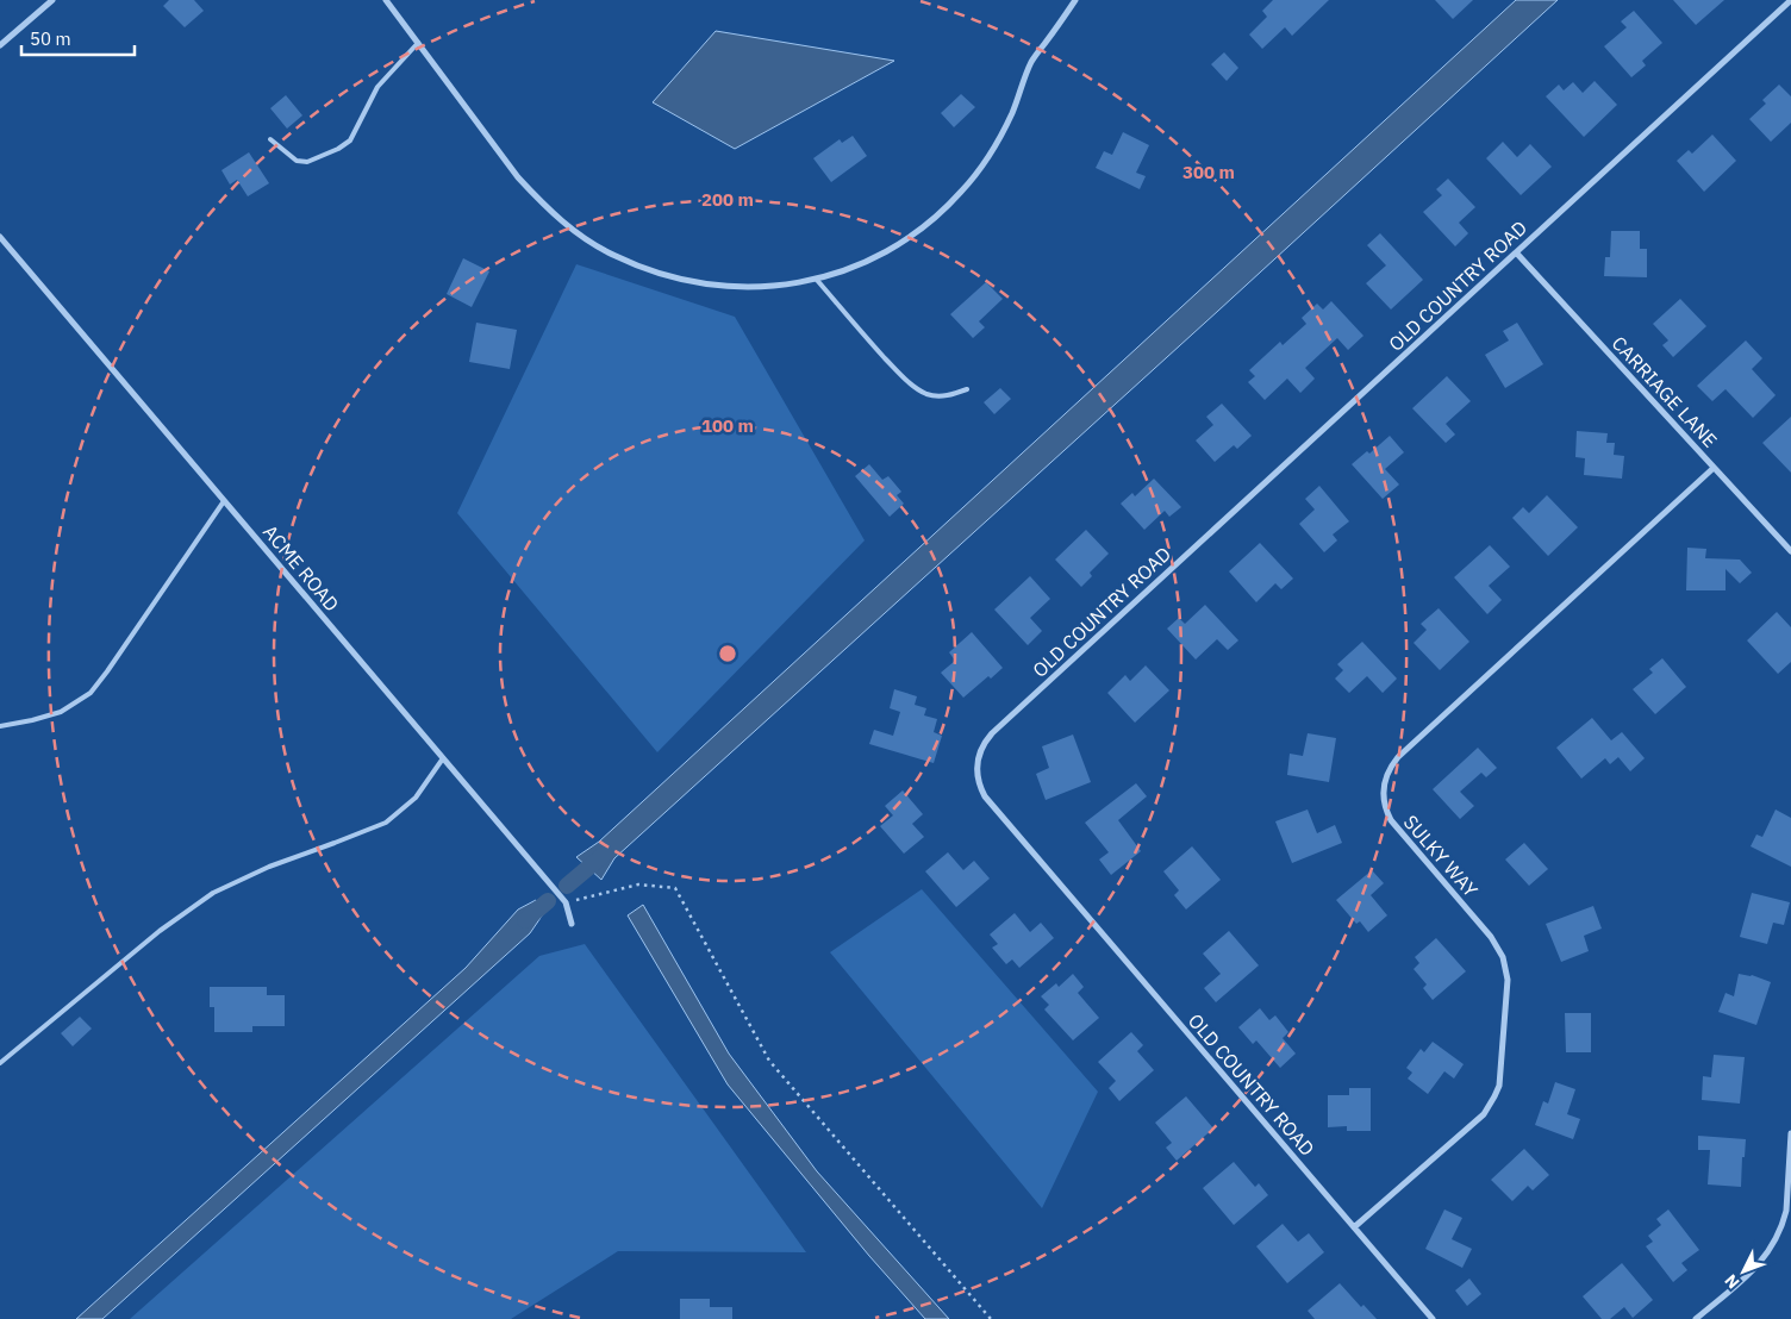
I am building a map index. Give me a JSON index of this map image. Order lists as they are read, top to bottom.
{
  "streets": {
    "street": [
      "OLD COUNTRY ROAD",
      "CARRIAGE LANE",
      "ACME ROAD",
      "SULKY WAY"
    ]
  },
  "crossings": [
    ["OLD COUNTRY ROAD", "CARRIAGE LANE"],
    ["OLD COUNTRY ROAD", "SULKY WAY"],
    ["CARRIAGE LANE", "SULKY WAY"]
  ],
  "scale_bar": "50 m",
  "north": "bottom left",
  "rings": ["300 m", "200 m", "100 m"]
}
